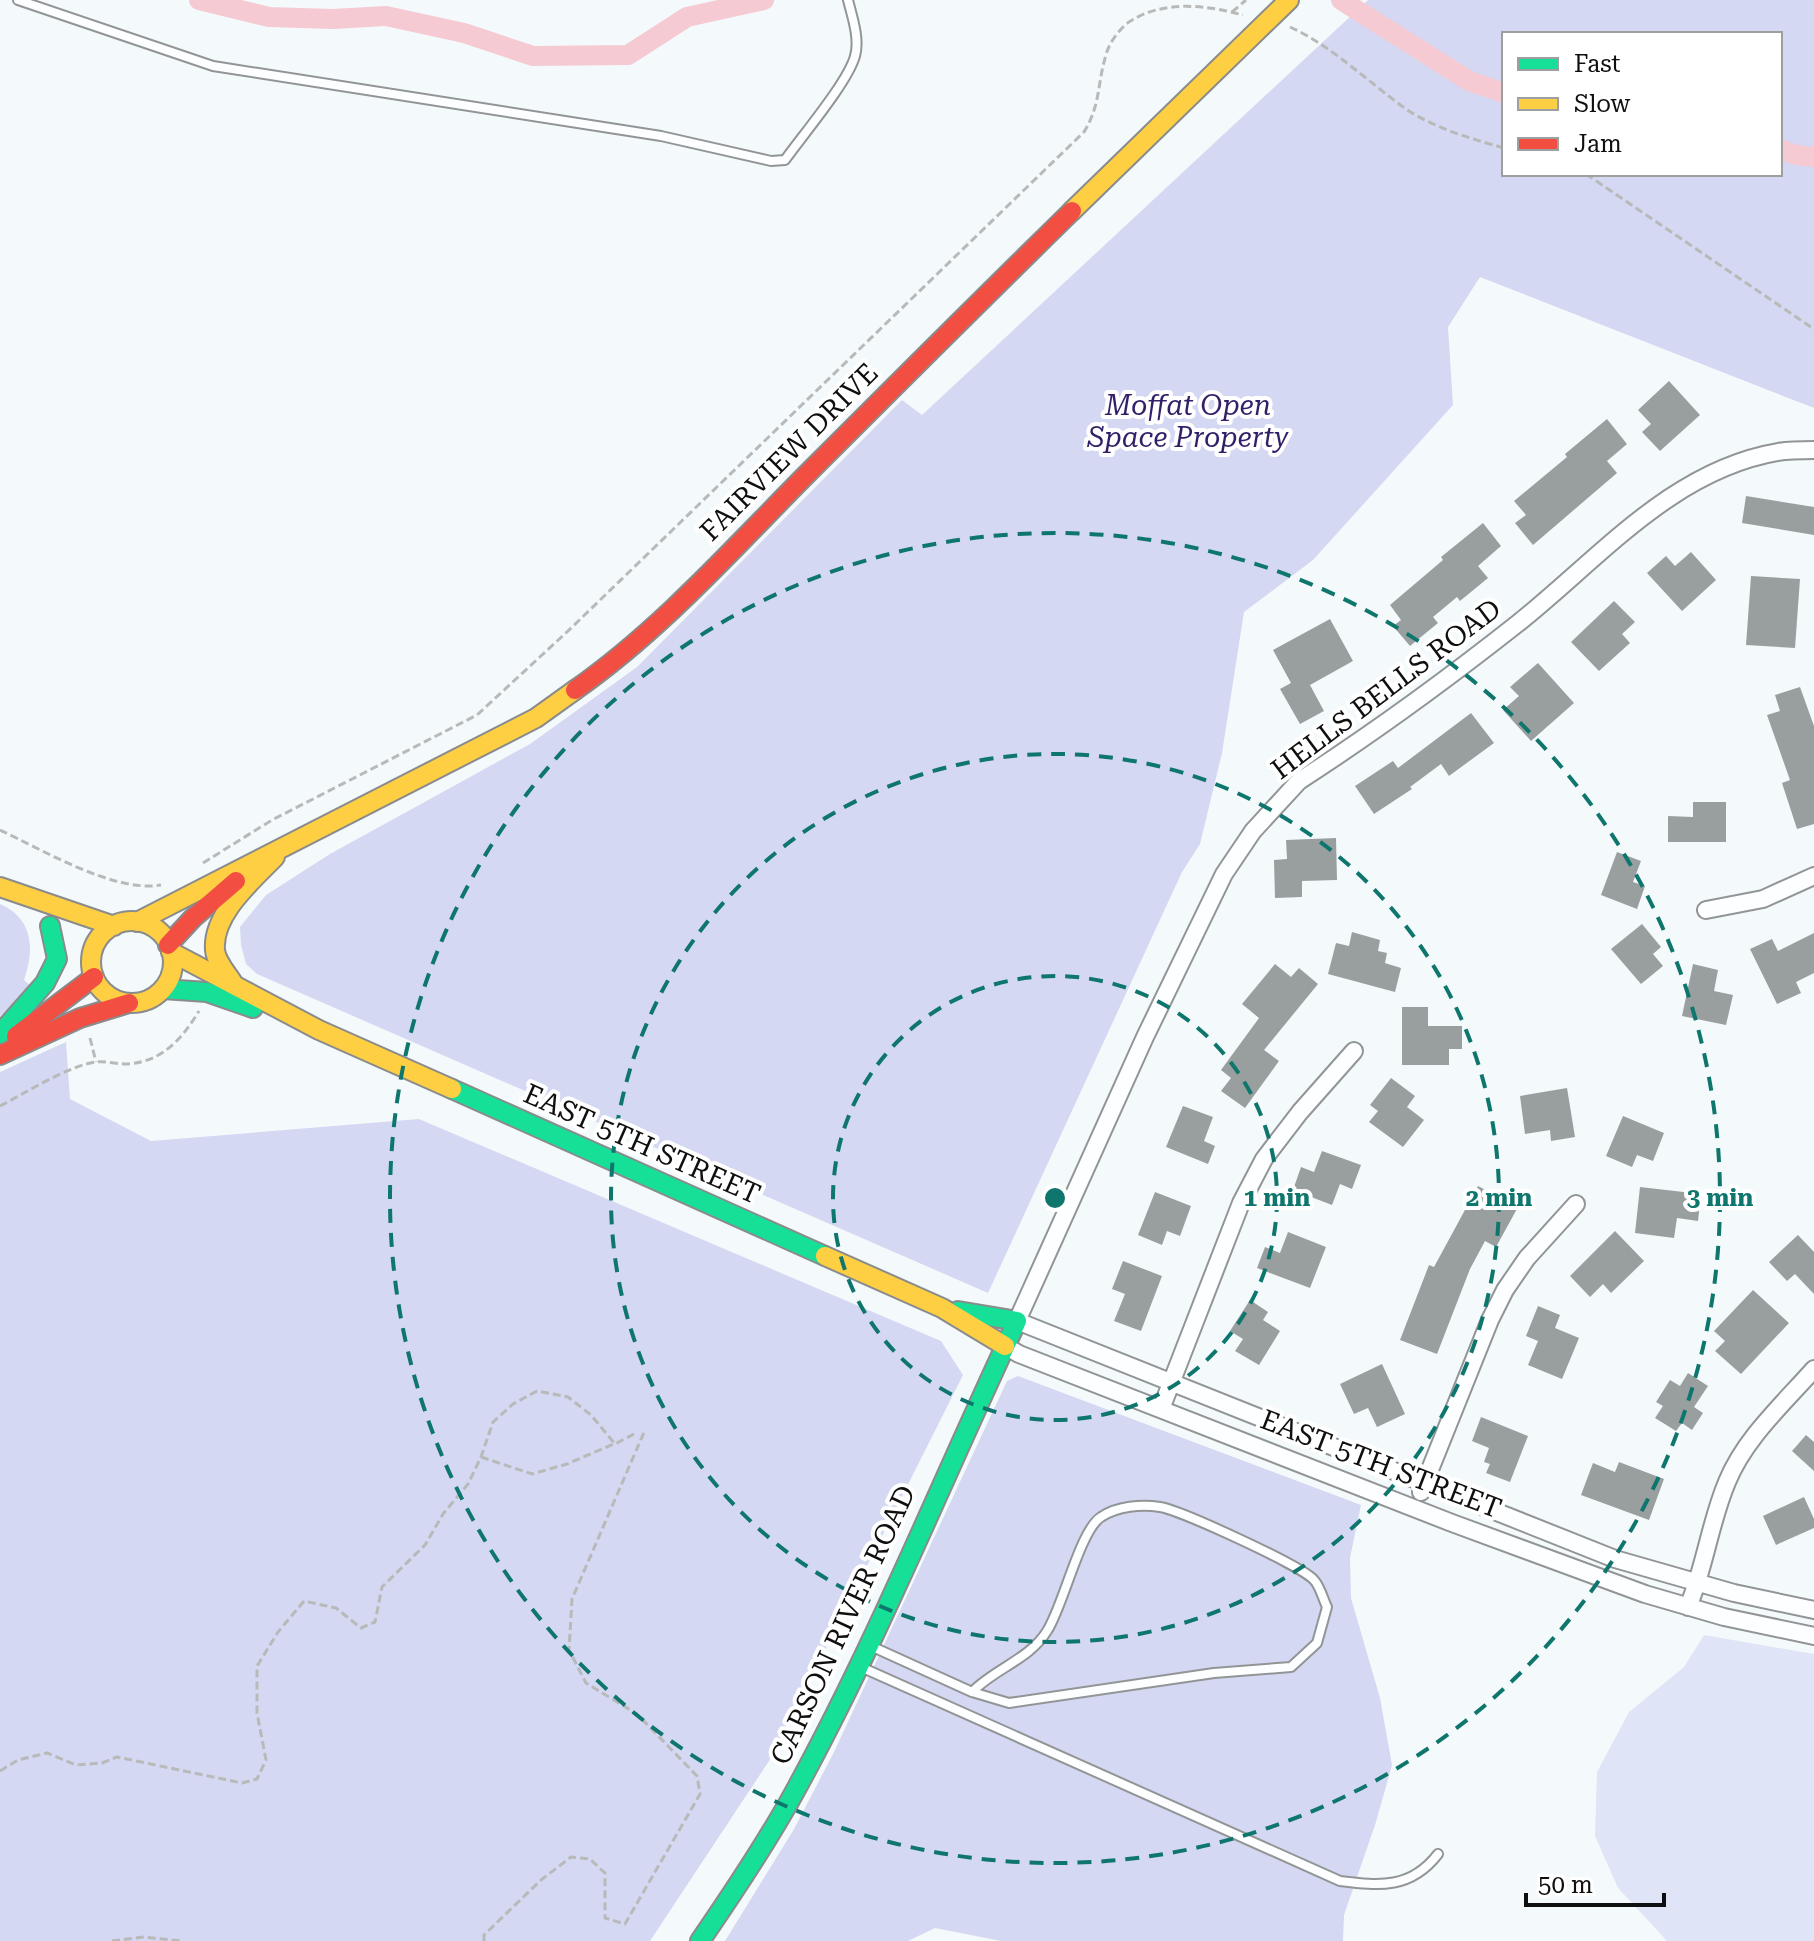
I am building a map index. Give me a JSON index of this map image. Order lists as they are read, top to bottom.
{
  "streets": {
    "main road": ["FAIRVIEW DRIVE", "EAST 5TH STREET", "CARSON RIVER ROAD"],
    "street": ["HELLS BELLS ROAD"]
  },
  "crossings": [
    ["FAIRVIEW DRIVE", "EAST 5TH STREET"],
    ["HELLS BELLS ROAD", "EAST 5TH STREET"],
    ["HELLS BELLS ROAD", "CARSON RIVER ROAD"],
    ["EAST 5TH STREET", "CARSON RIVER ROAD"]
  ],
  "parks": ["Moffat Open Space Property"],
  "legend": ["Fast", "Slow", "Jam"],
  "scale_bar": "50 m",
  "rings": ["1 min", "2 min", "3 min"]
}
